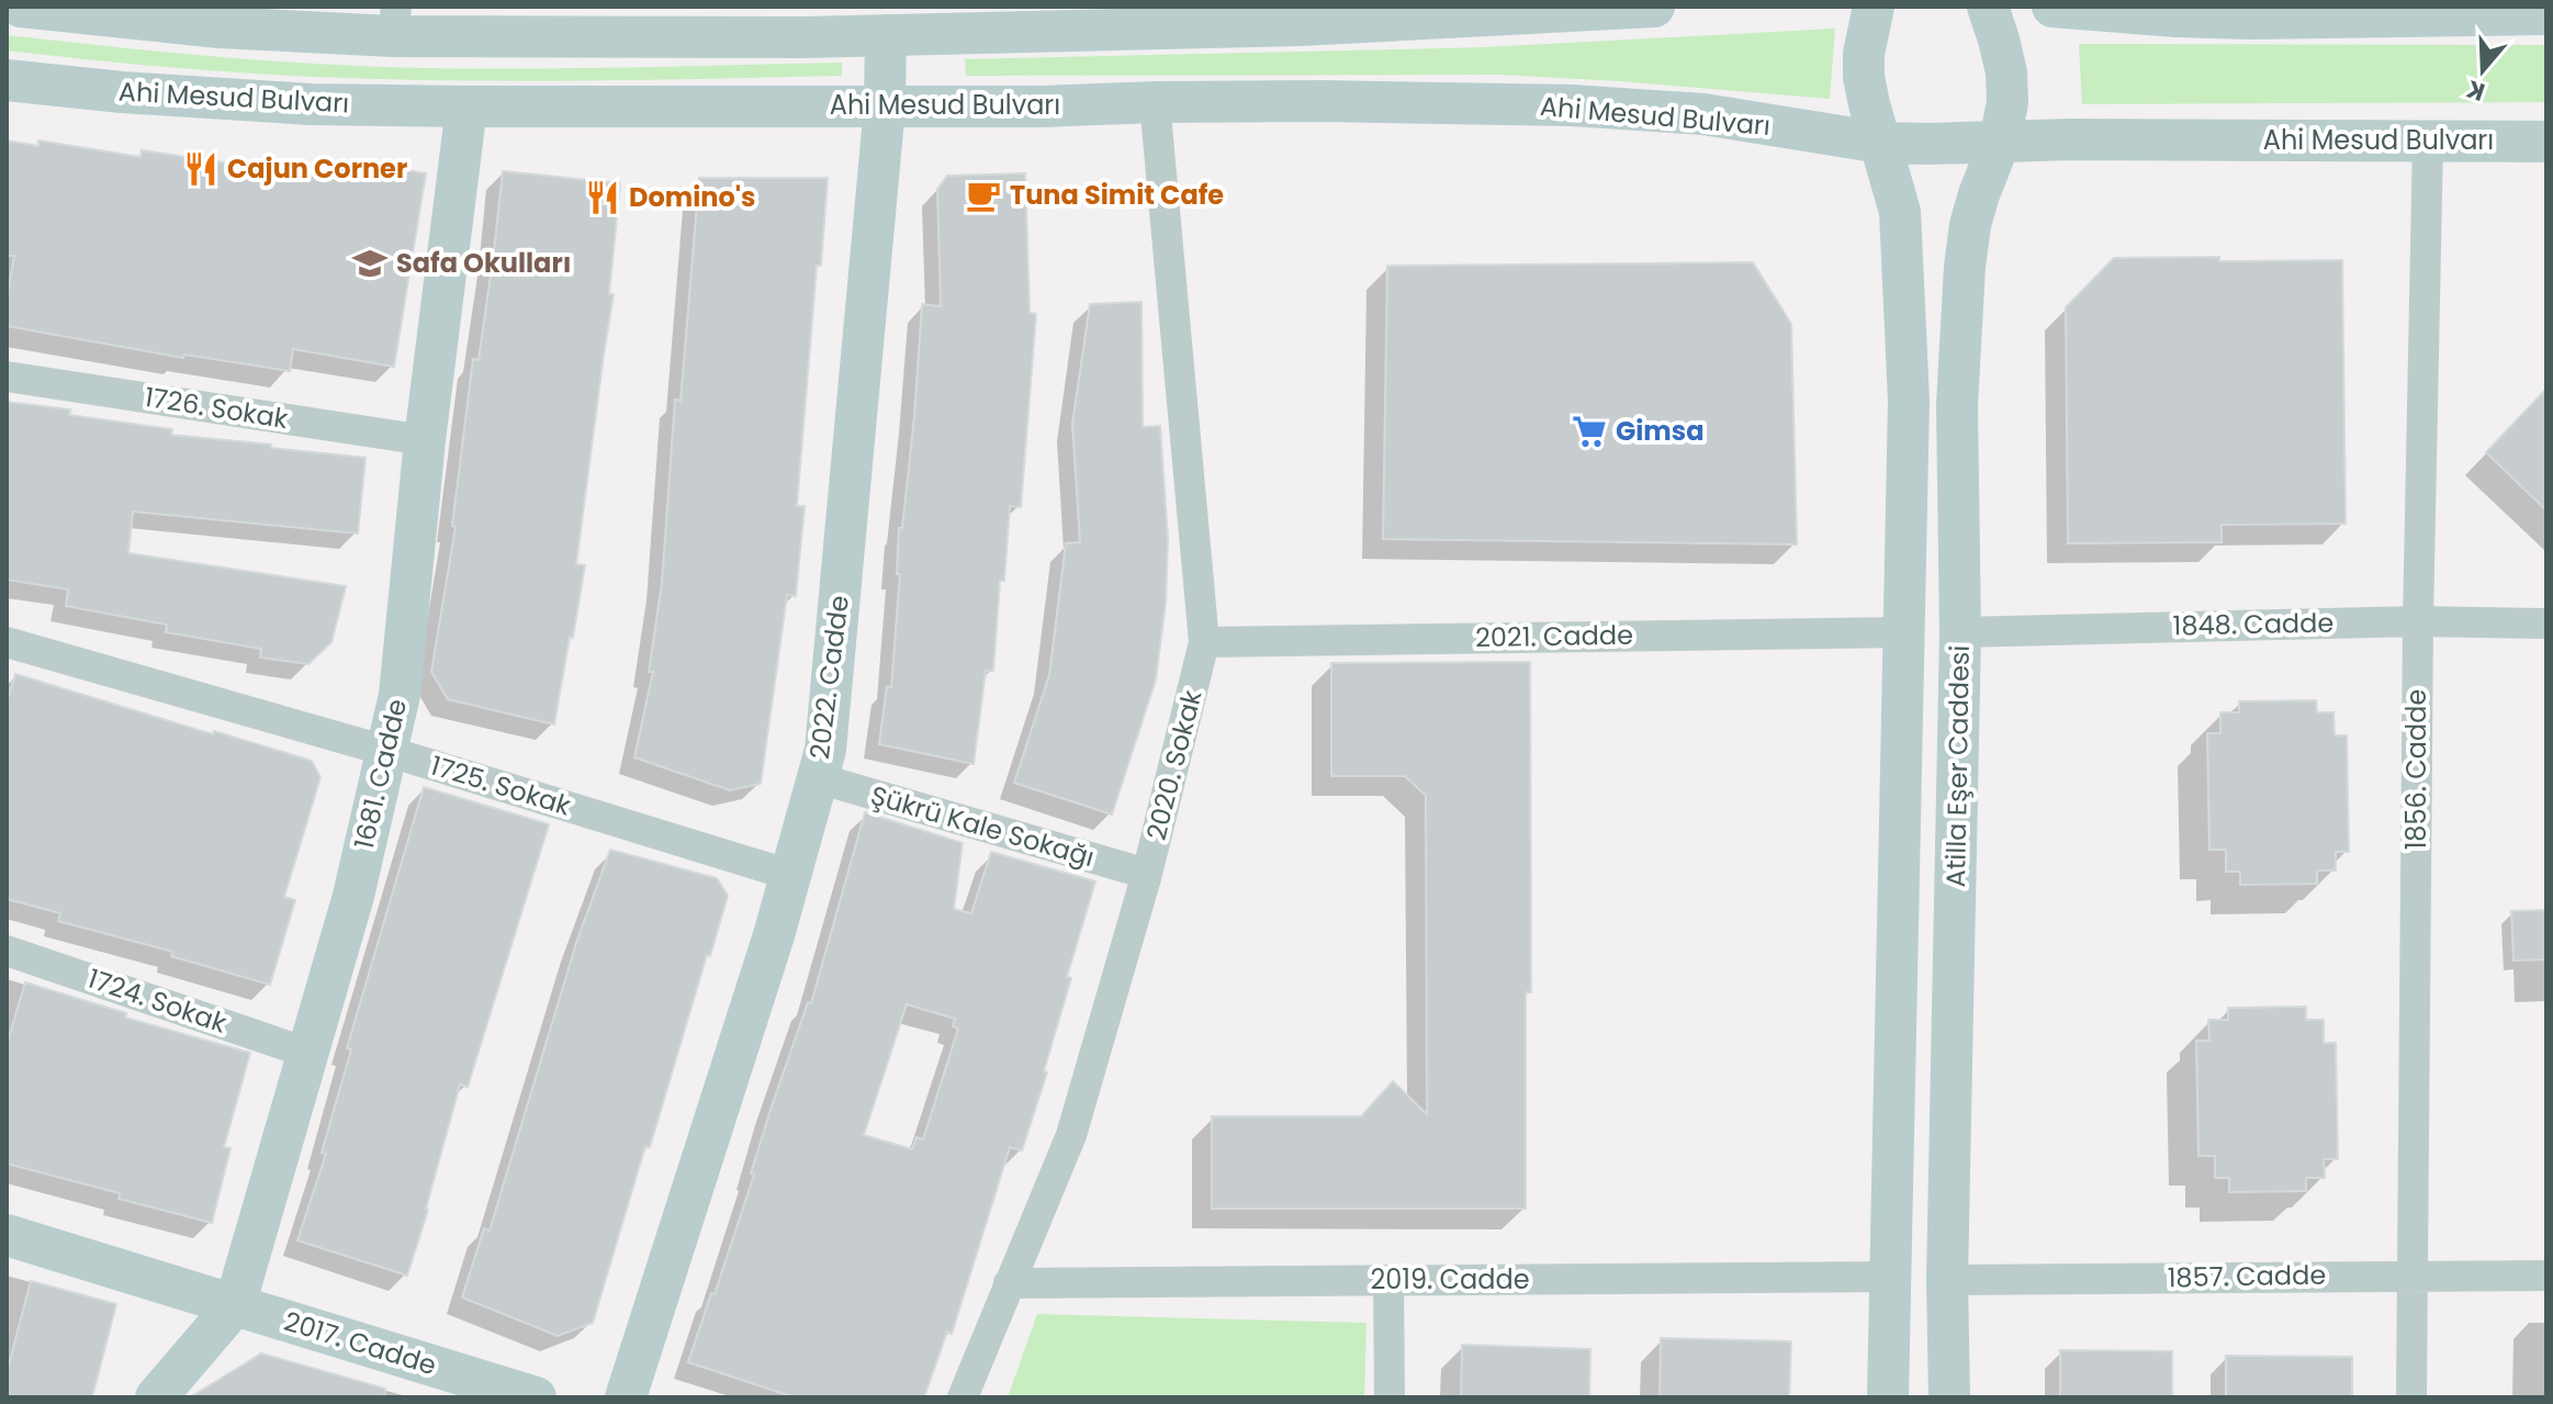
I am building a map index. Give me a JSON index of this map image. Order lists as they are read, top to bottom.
{
  "streets": {
    "main road": [
      "Ahi Mesud Bulvarı",
      "2022. Cadde",
      "Atilla Eşer Caddesi",
      "1681. Cadde",
      "2017. Cadde"
    ],
    "street": [
      "1726. Sokak",
      "1848. Cadde",
      "2021. Cadde",
      "2020. Sokak",
      "1856. Cadde",
      "1725. Sokak",
      "Şükrü Kale Sokağı",
      "1724. Sokak",
      "1857. Cadde",
      "2019. Cadde"
    ]
  },
  "crossings": [
    ["Ahi Mesud Bulvarı", "2022. Cadde"],
    ["Ahi Mesud Bulvarı", "2020. Sokak"],
    ["Ahi Mesud Bulvarı", "Atilla Eşer Caddesi"],
    ["Ahi Mesud Bulvarı", "1856. Cadde"],
    ["Ahi Mesud Bulvarı", "1681. Cadde"],
    ["1726. Sokak", "1681. Cadde"],
    ["1848. Cadde", "Atilla Eşer Caddesi"],
    ["1848. Cadde", "1856. Cadde"],
    ["2021. Cadde", "2020. Sokak"],
    ["2022. Cadde", "1725. Sokak"],
    ["2022. Cadde", "Şükrü Kale Sokağı"],
    ["2020. Sokak", "Şükrü Kale Sokağı"],
    ["2020. Sokak", "2019. Cadde"],
    ["Atilla Eşer Caddesi", "1857. Cadde"],
    ["1856. Cadde", "1857. Cadde"],
    ["1681. Cadde", "1725. Sokak"],
    ["1681. Cadde", "1724. Sokak"],
    ["1681. Cadde", "2017. Cadde"]
  ],
  "places": {
    "restaurant": ["Cajun Corner", "Domino's"],
    "cafe": ["Tuna Simit Cafe"],
    "school or university": ["Safa Okulları"],
    "supermarket": ["Gimsa"]
  },
  "north": "bottom"
}
